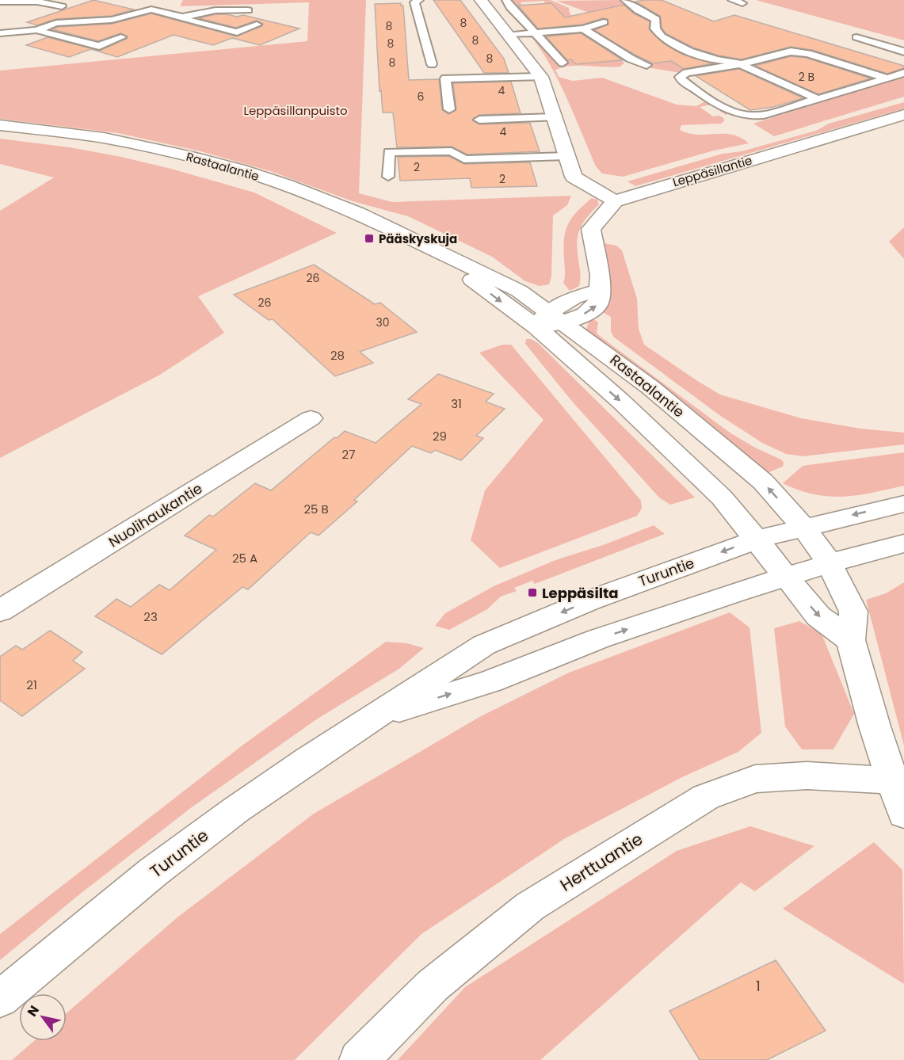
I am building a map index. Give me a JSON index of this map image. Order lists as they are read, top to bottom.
{
  "streets": {
    "main road": [
      "Rastaalantie",
      "Leppäsillantie",
      "Nuolihaukantie",
      "Turuntie",
      "Herttuantie"
    ]
  },
  "crossings": [
    ["Rastaalantie", "Leppäsillantie"],
    ["Rastaalantie", "Turuntie"]
  ],
  "parks": ["Leppäsillanpuisto"],
  "places": {
    "transit": ["Pääskyskuja", "Leppäsilta"]
  },
  "house_numbers": [
    "8",
    "8",
    "8",
    "8",
    "8",
    "8",
    "2 B",
    "4",
    "6",
    "4",
    "2",
    "2",
    "26",
    "26",
    "30",
    "28",
    "31",
    "29",
    "27",
    "25 B",
    "25 A",
    "23",
    "21",
    "1"
  ],
  "north": "top left"
}
